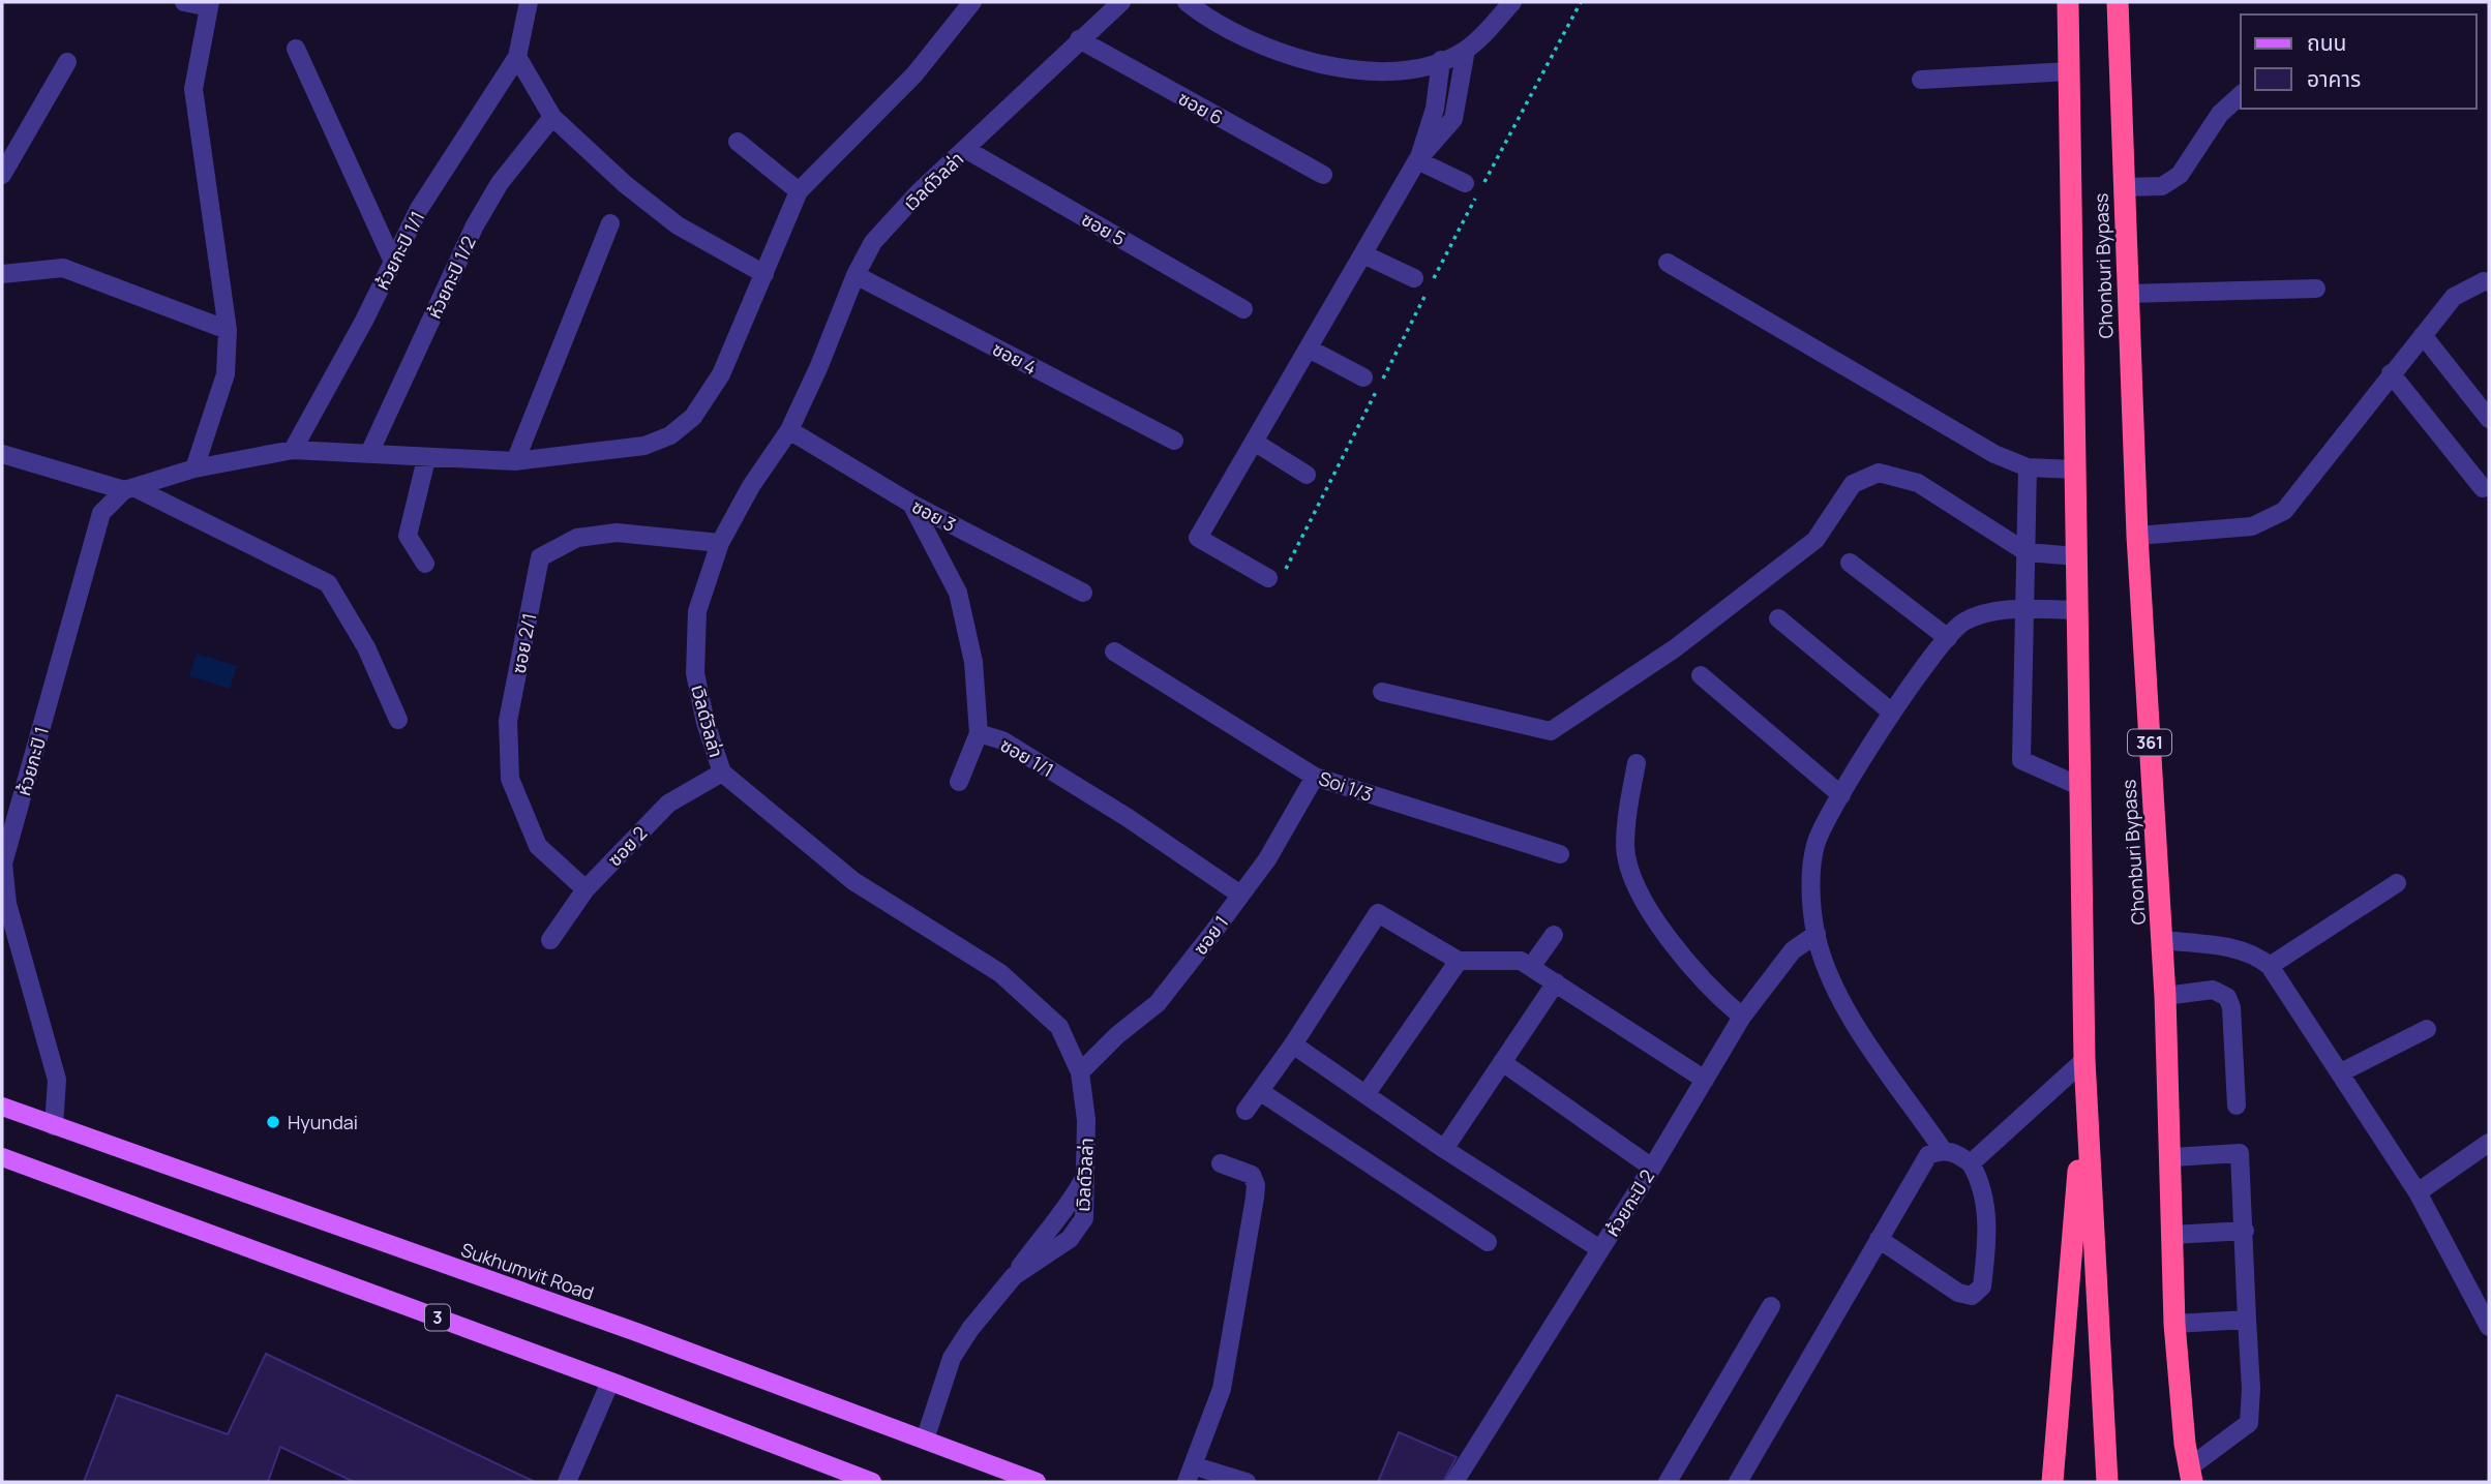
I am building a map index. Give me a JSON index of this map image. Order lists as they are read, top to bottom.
{
  "streets": {
    "highway": ["Chonburi Bypass", "361"],
    "main road": ["Sukhumvit Road", "3"],
    "street": [
      "ซอย 6",
      "เวิลด์วิลล่า",
      "ซอย 5",
      "ห้วยกะปิ 1/1",
      "ห้วยกะปิ 1/2",
      "ซอย 4",
      "ซอย 3",
      "ซอย 2/1",
      "ซอย 1/1",
      "ห้วยกะปิ 1",
      "Soi 1/3",
      "ซอย 2",
      "ซอย 1",
      "ห้วยกะปิ 2"
    ]
  },
  "crossings": [
    ["ซอย 6", "เวิลด์วิลล่า"],
    ["เวิลด์วิลล่า", "ซอย 5"],
    ["เวิลด์วิลล่า", "ซอย 4"],
    ["เวิลด์วิลล่า", "ซอย 3"],
    ["เวิลด์วิลล่า", "ซอย 2/1"],
    ["เวิลด์วิลล่า", "ซอย 2"],
    ["เวิลด์วิลล่า", "ซอย 1"],
    ["เวิลด์วิลล่า", "Sukhumvit Road"],
    ["ซอย 3", "ซอย 1/1"],
    ["ซอย 2/1", "ซอย 2"],
    ["ซอย 1/1", "ซอย 1"],
    ["ห้วยกะปิ 1", "Sukhumvit Road"],
    ["Soi 1/3", "ซอย 1"]
  ],
  "places": ["Hyundai"],
  "legend": ["ถนน", "อาคาร"]
}
